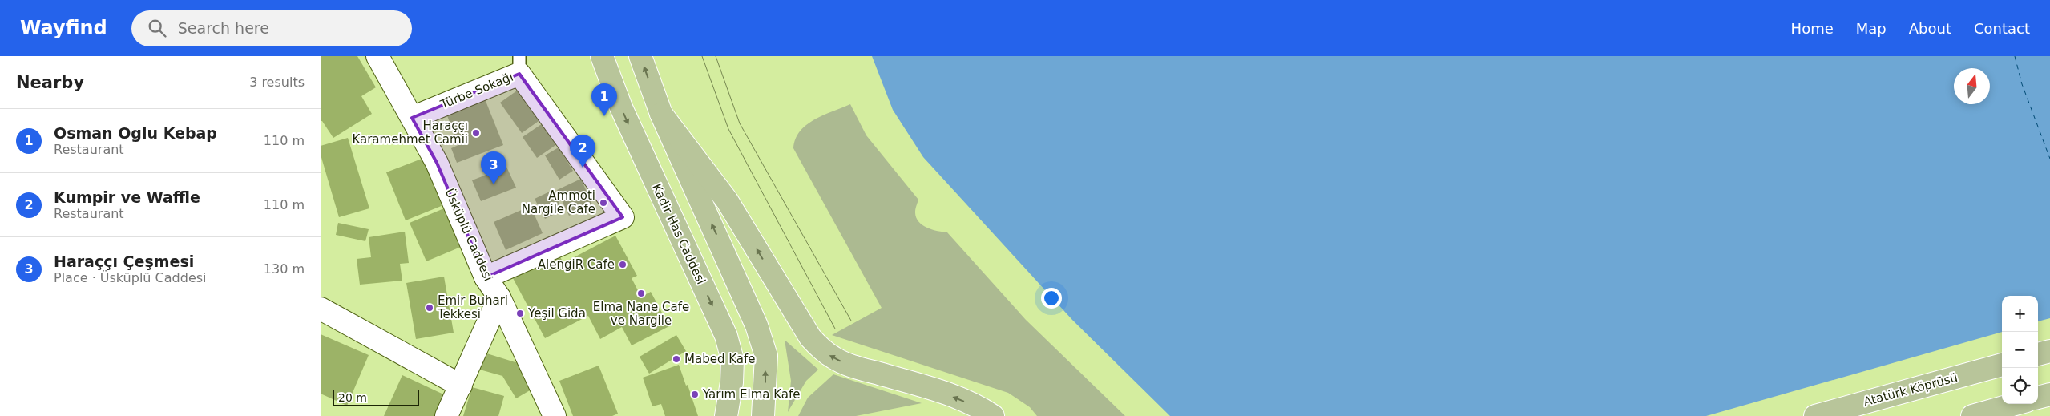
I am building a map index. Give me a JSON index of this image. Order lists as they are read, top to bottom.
{
  "streets": {
    "main road": ["Kadir Has Caddesi", "Atatürk Köprüsü"],
    "street": ["Türbe Sokağı", "Üsküplü Caddesi"]
  },
  "crossings": [
    ["Türbe Sokağı", "Üsküplü Caddesi"]
  ],
  "places": [
    "Haraççı Karamehmet Camii",
    "Ammoti Nargile Cafe",
    "AlengiR Cafe",
    "Elma Nane Cafe ve Nargile",
    "Emir Buhari Tekkesi",
    "Yeşil Gida",
    "Mabed Kafe",
    "Yarım Elma Kafe"
  ],
  "scale_bar": "20 m",
  "north": "top",
  "page": {
    "header": "Wayfind",
    "search": "Search here",
    "nav": [
      "Home",
      "Map",
      "About",
      "Contact"
    ],
    "heading": ["Nearby", "3 results"],
    "pins": ["1", "2", "3"],
    "list": [
      {
        "mark": "1",
        "name": "Osman Oglu Kebap",
        "note": "Restaurant",
        "value": "110 m"
      },
      {
        "mark": "2",
        "name": "Kumpir ve Waffle",
        "note": "Restaurant",
        "value": "110 m"
      },
      {
        "mark": "3",
        "name": "Haraççı Çeşmesi",
        "note": "Place · Üsküplü Caddesi",
        "value": "130 m"
      }
    ],
    "map_buttons": ["+", "−"],
    "scale": "20 m"
  }
}
